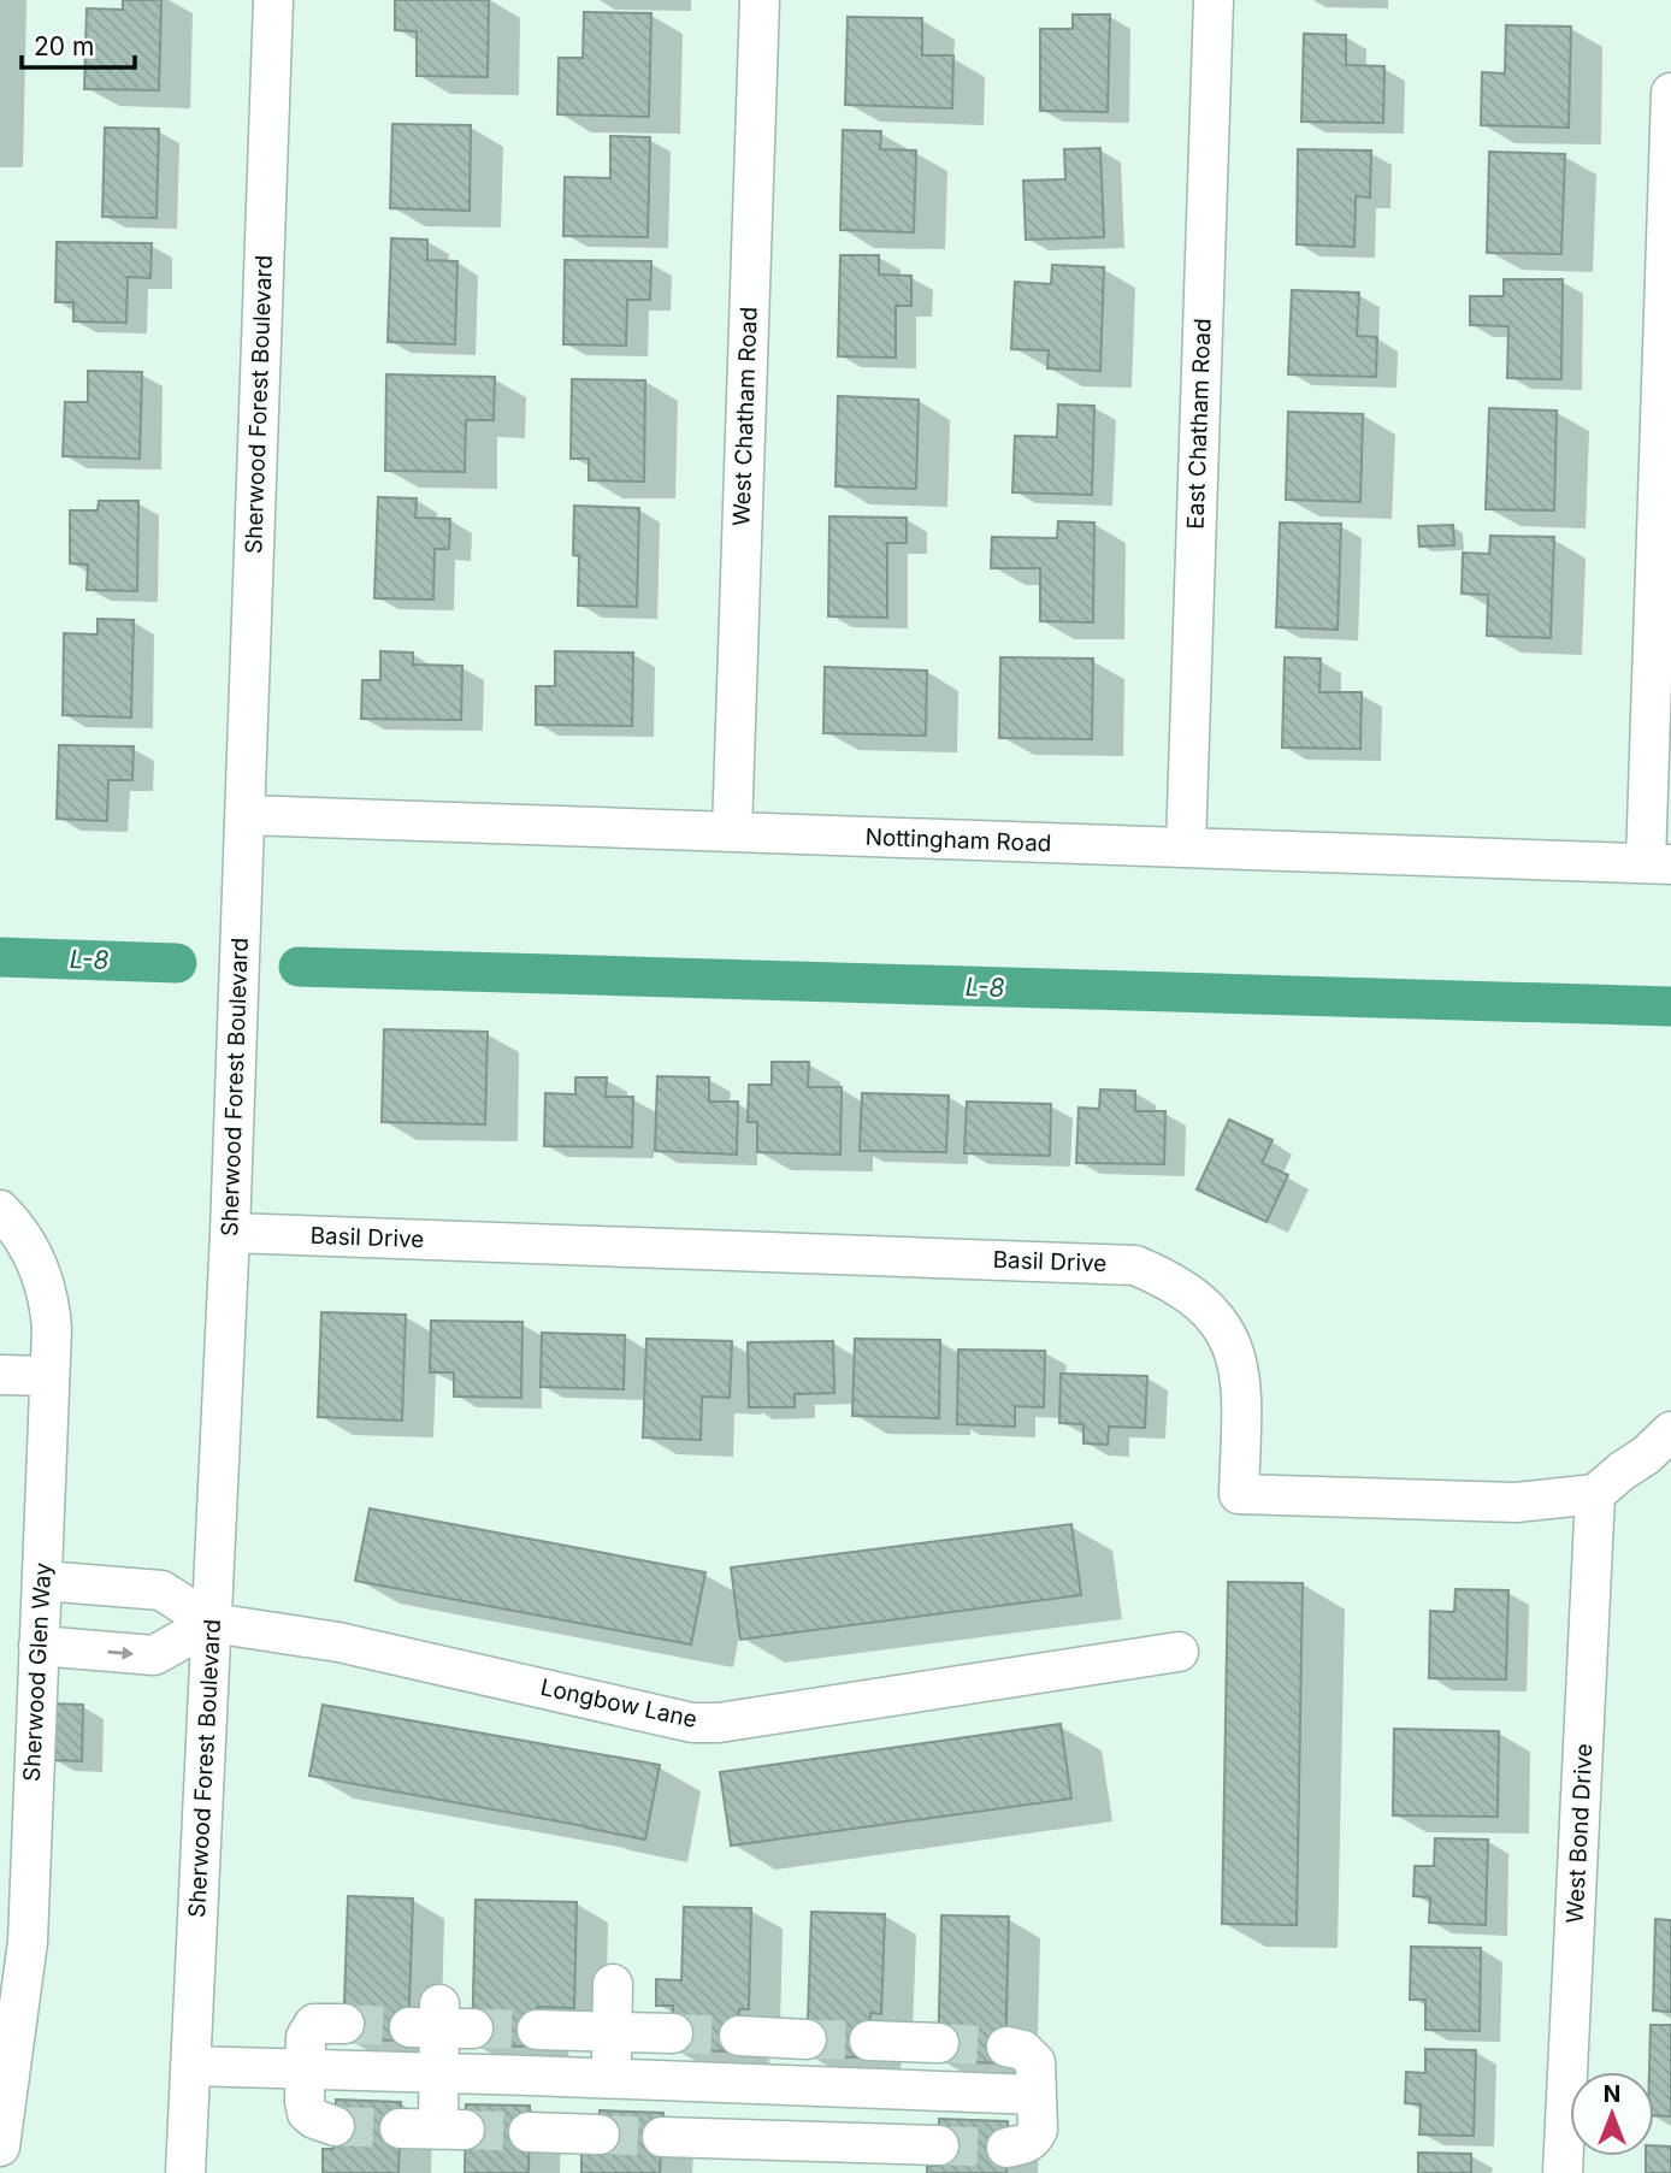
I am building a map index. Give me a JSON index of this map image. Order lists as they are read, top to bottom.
{
  "streets": {
    "street": [
      "Sherwood Forest Boulevard",
      "West Chatham Road",
      "East Chatham Road",
      "Nottingham Road",
      "Basil Drive",
      "Sherwood Glen Way",
      "Longbow Lane",
      "West Bond Drive"
    ]
  },
  "crossings": [
    ["Sherwood Forest Boulevard", "Nottingham Road"],
    ["Sherwood Forest Boulevard", "Basil Drive"],
    ["Sherwood Forest Boulevard", "Longbow Lane"],
    ["West Chatham Road", "Nottingham Road"],
    ["East Chatham Road", "Nottingham Road"],
    ["Basil Drive", "West Bond Drive"]
  ],
  "water": ["L-8"],
  "scale_bar": "20 m",
  "north": "top"
}
